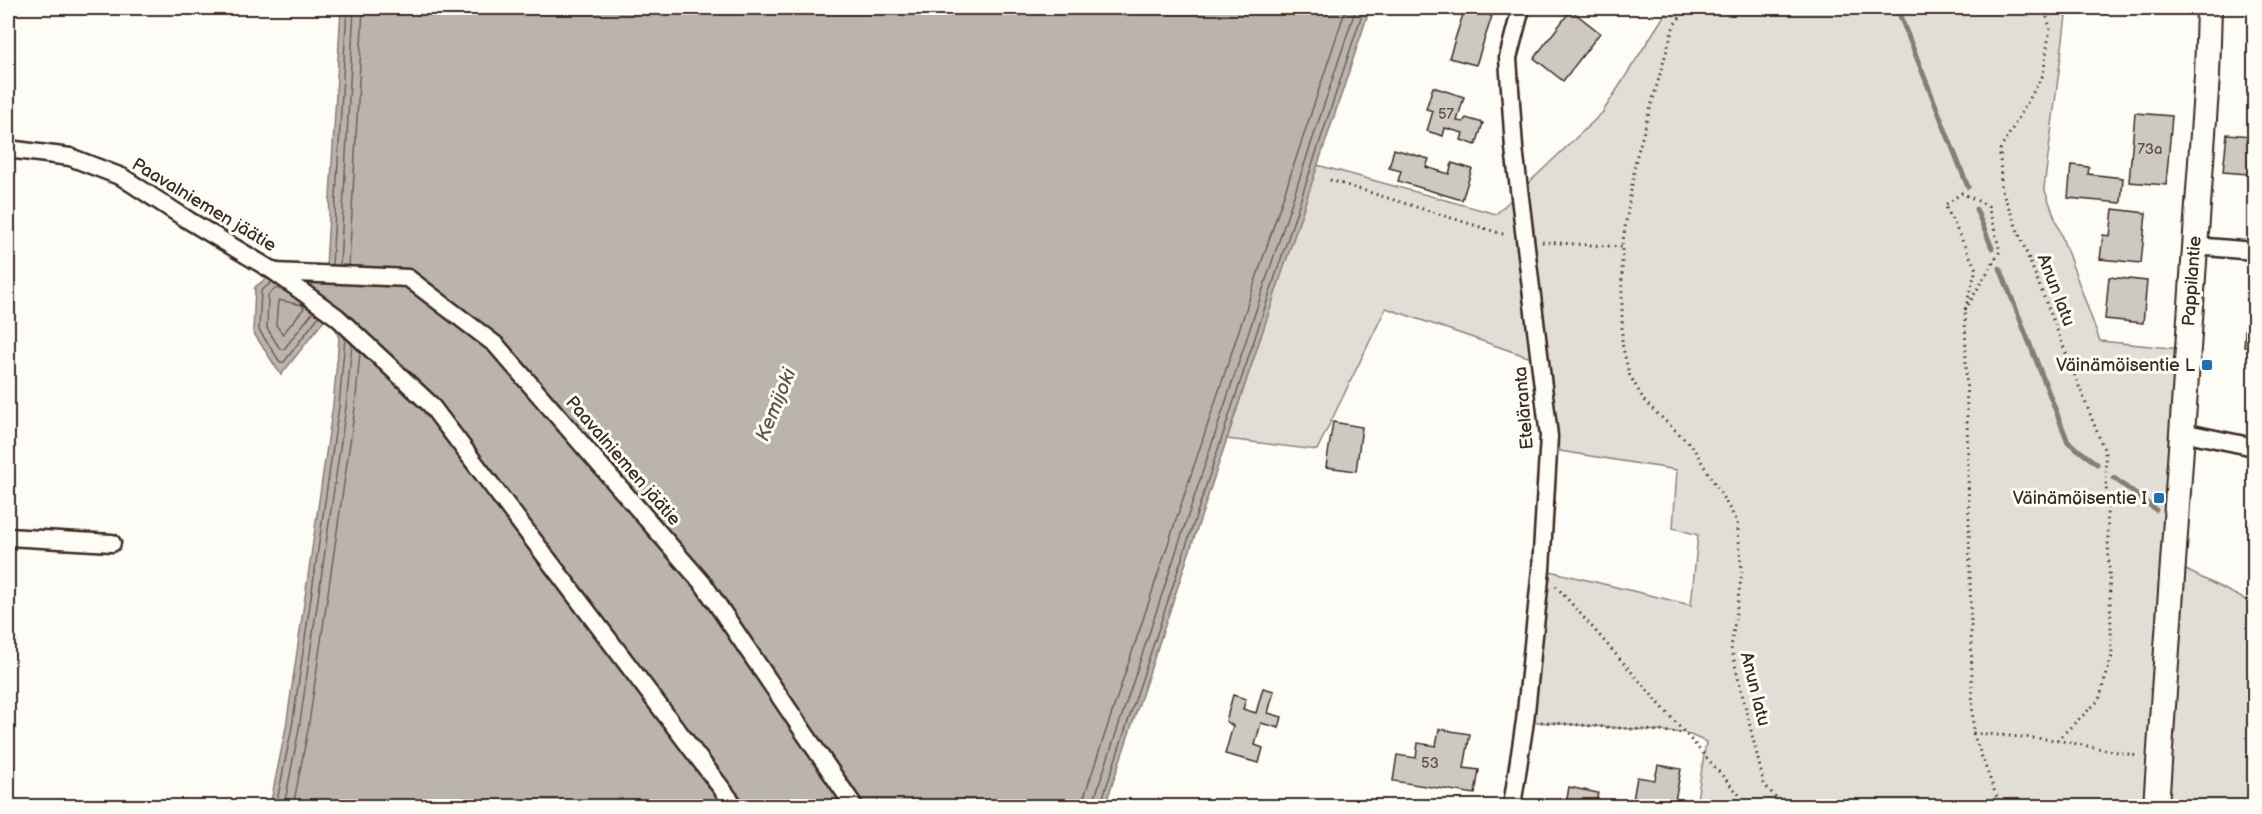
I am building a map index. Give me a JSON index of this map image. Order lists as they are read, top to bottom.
{
  "streets": {
    "street": ["Paavalniemen jäätie", "Pappilantie", "Eteläranta"],
    "path": ["Anun latu"]
  },
  "water": ["Kemijoki"],
  "places": {
    "transit": ["Väinämöisentie L", "Väinämöisentie I"]
  },
  "house_numbers": ["57", "73a", "53"]
}
